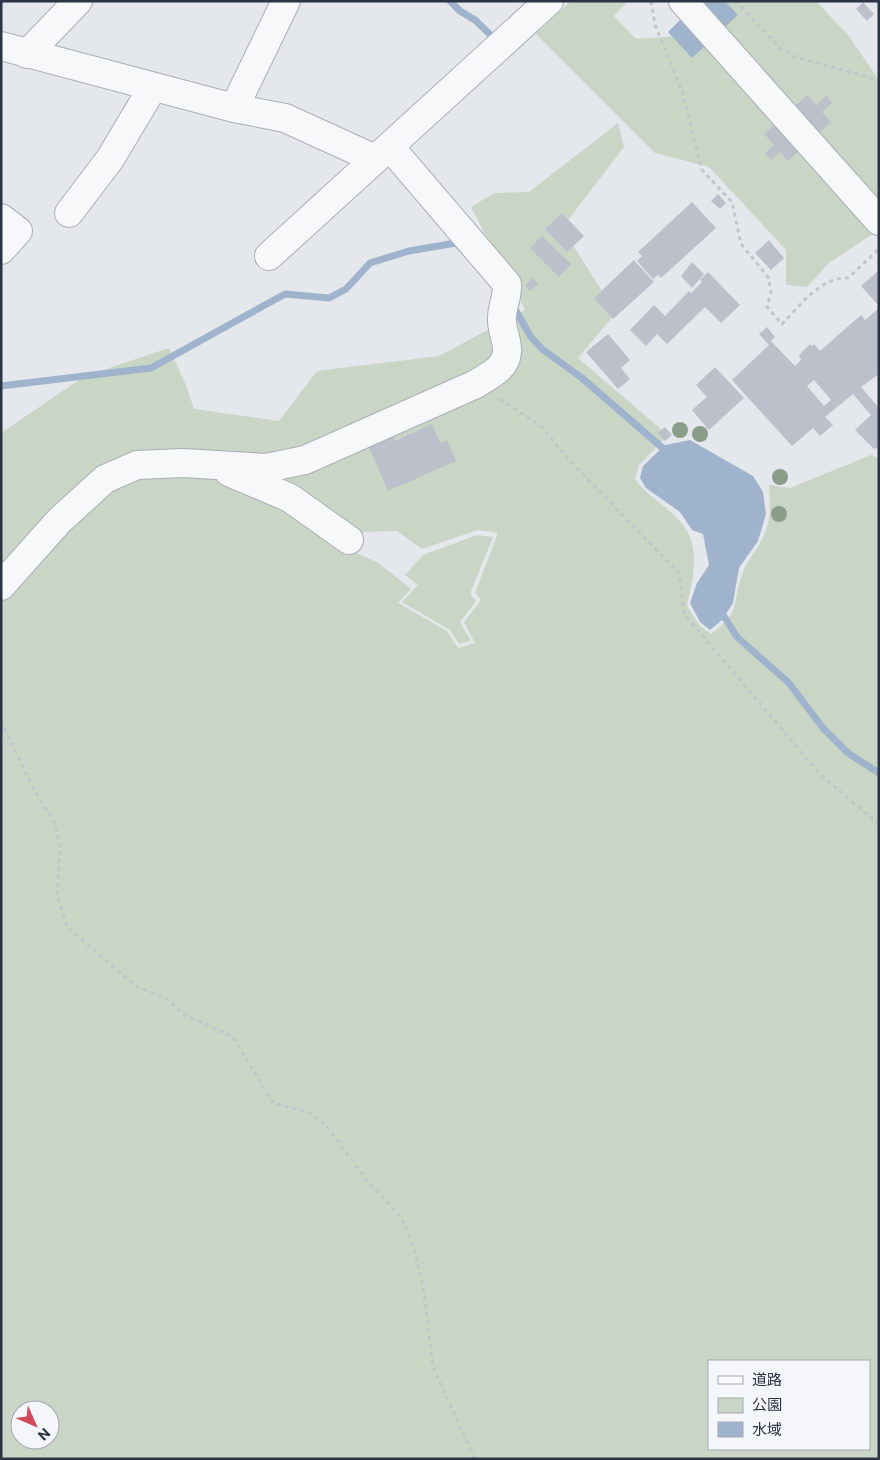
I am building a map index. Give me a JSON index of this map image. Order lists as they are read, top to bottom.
{
  "legend": ["道路", "公園", "水域"],
  "north": "bottom right"
}
